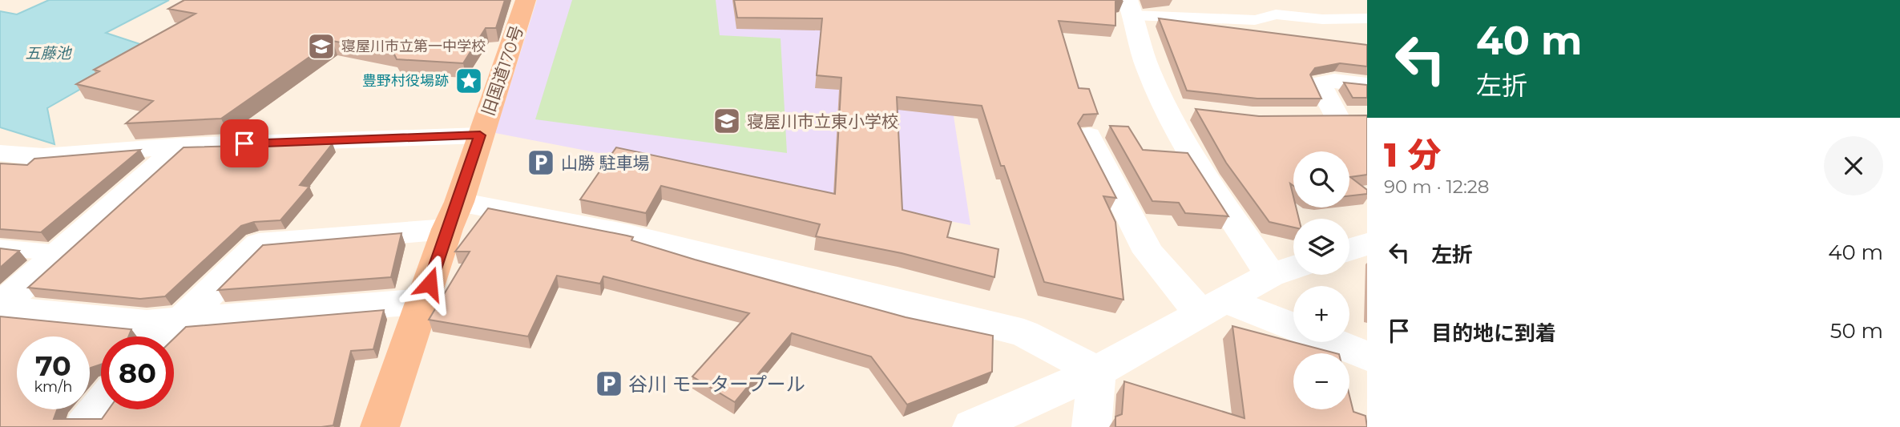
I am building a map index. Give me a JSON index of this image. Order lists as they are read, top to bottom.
{
  "streets": {
    "highway": ["旧国道170号"]
  },
  "water": ["五藤池"],
  "places": {
    "school or university": ["寝屋川市立第一中学校", "寝屋川市立東小学校"],
    "place": ["豊野村役場跡"],
    "parking": ["山勝 駐車場", "谷川 モータープール"]
  },
  "page": {
    "turn": ["40 m", "左折"],
    "heading": ["1 分", "90 m · 12:28"],
    "map_buttons": ["+", "−"],
    "list": [
      {
        "name": "左折",
        "value": "40 m"
      },
      {
        "name": "目的地に到着",
        "value": "50 m"
      }
    ],
    "speed": "70 km/h",
    "limit": "80"
  }
}
